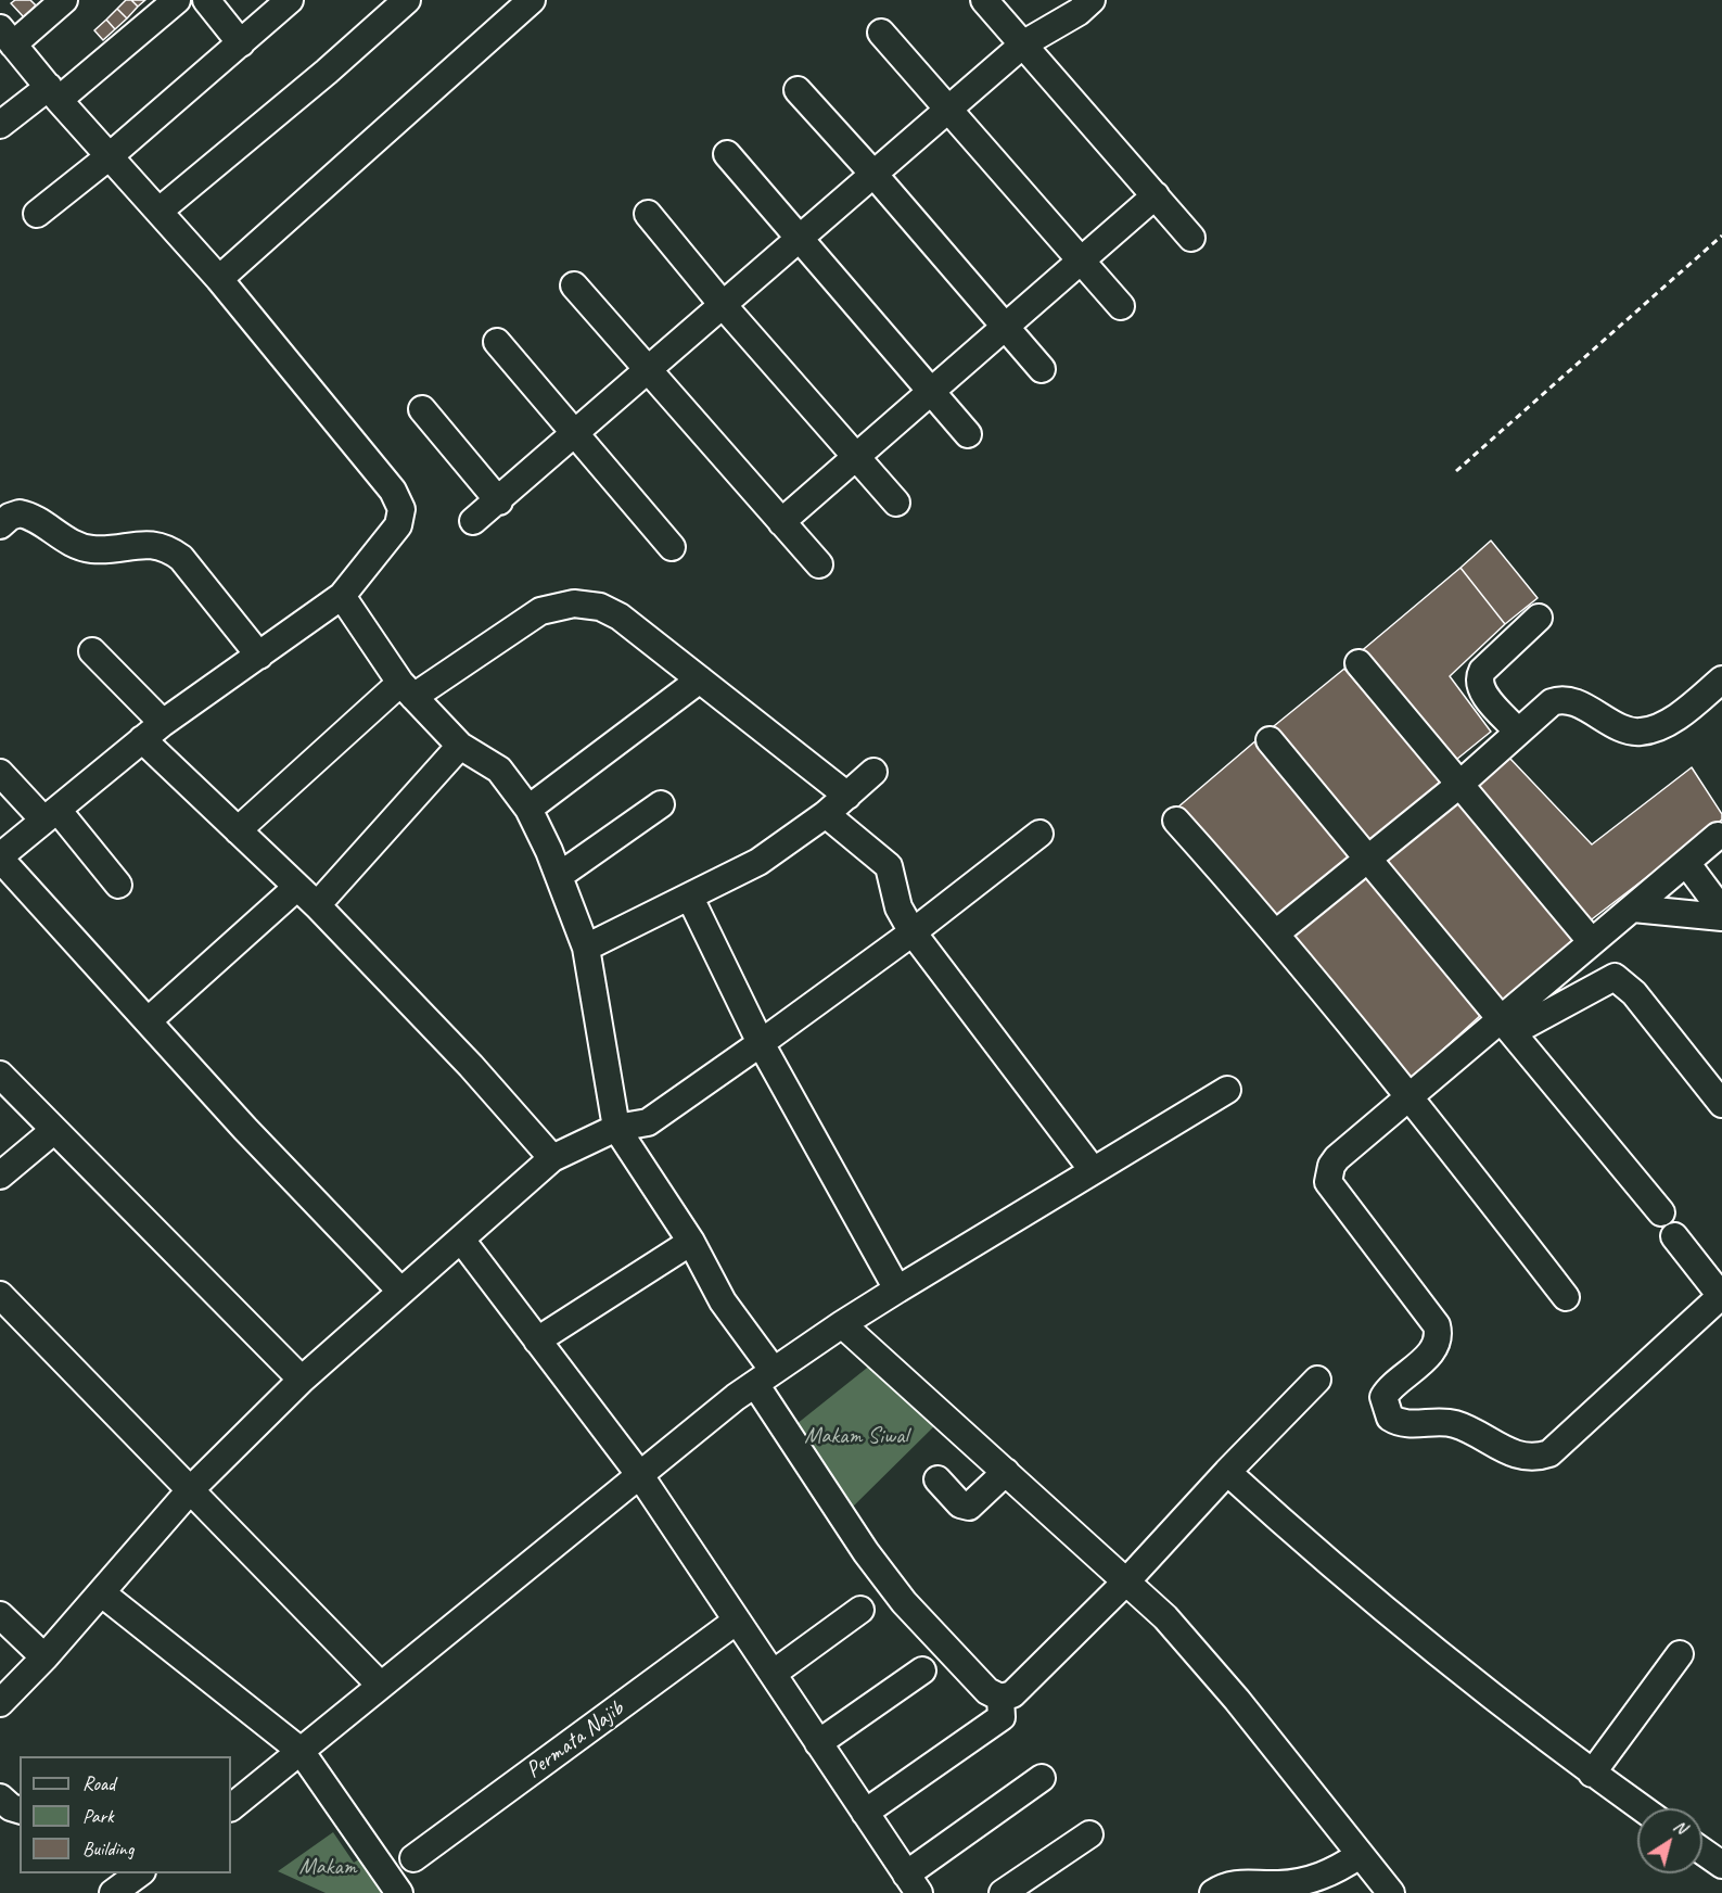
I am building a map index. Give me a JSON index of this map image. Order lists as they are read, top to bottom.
{
  "streets": {
    "street": ["Permata Najib"]
  },
  "parks": ["Makam Siwal", "Makam"],
  "legend": ["Road", "Park", "Building"],
  "north": "top right"
}
